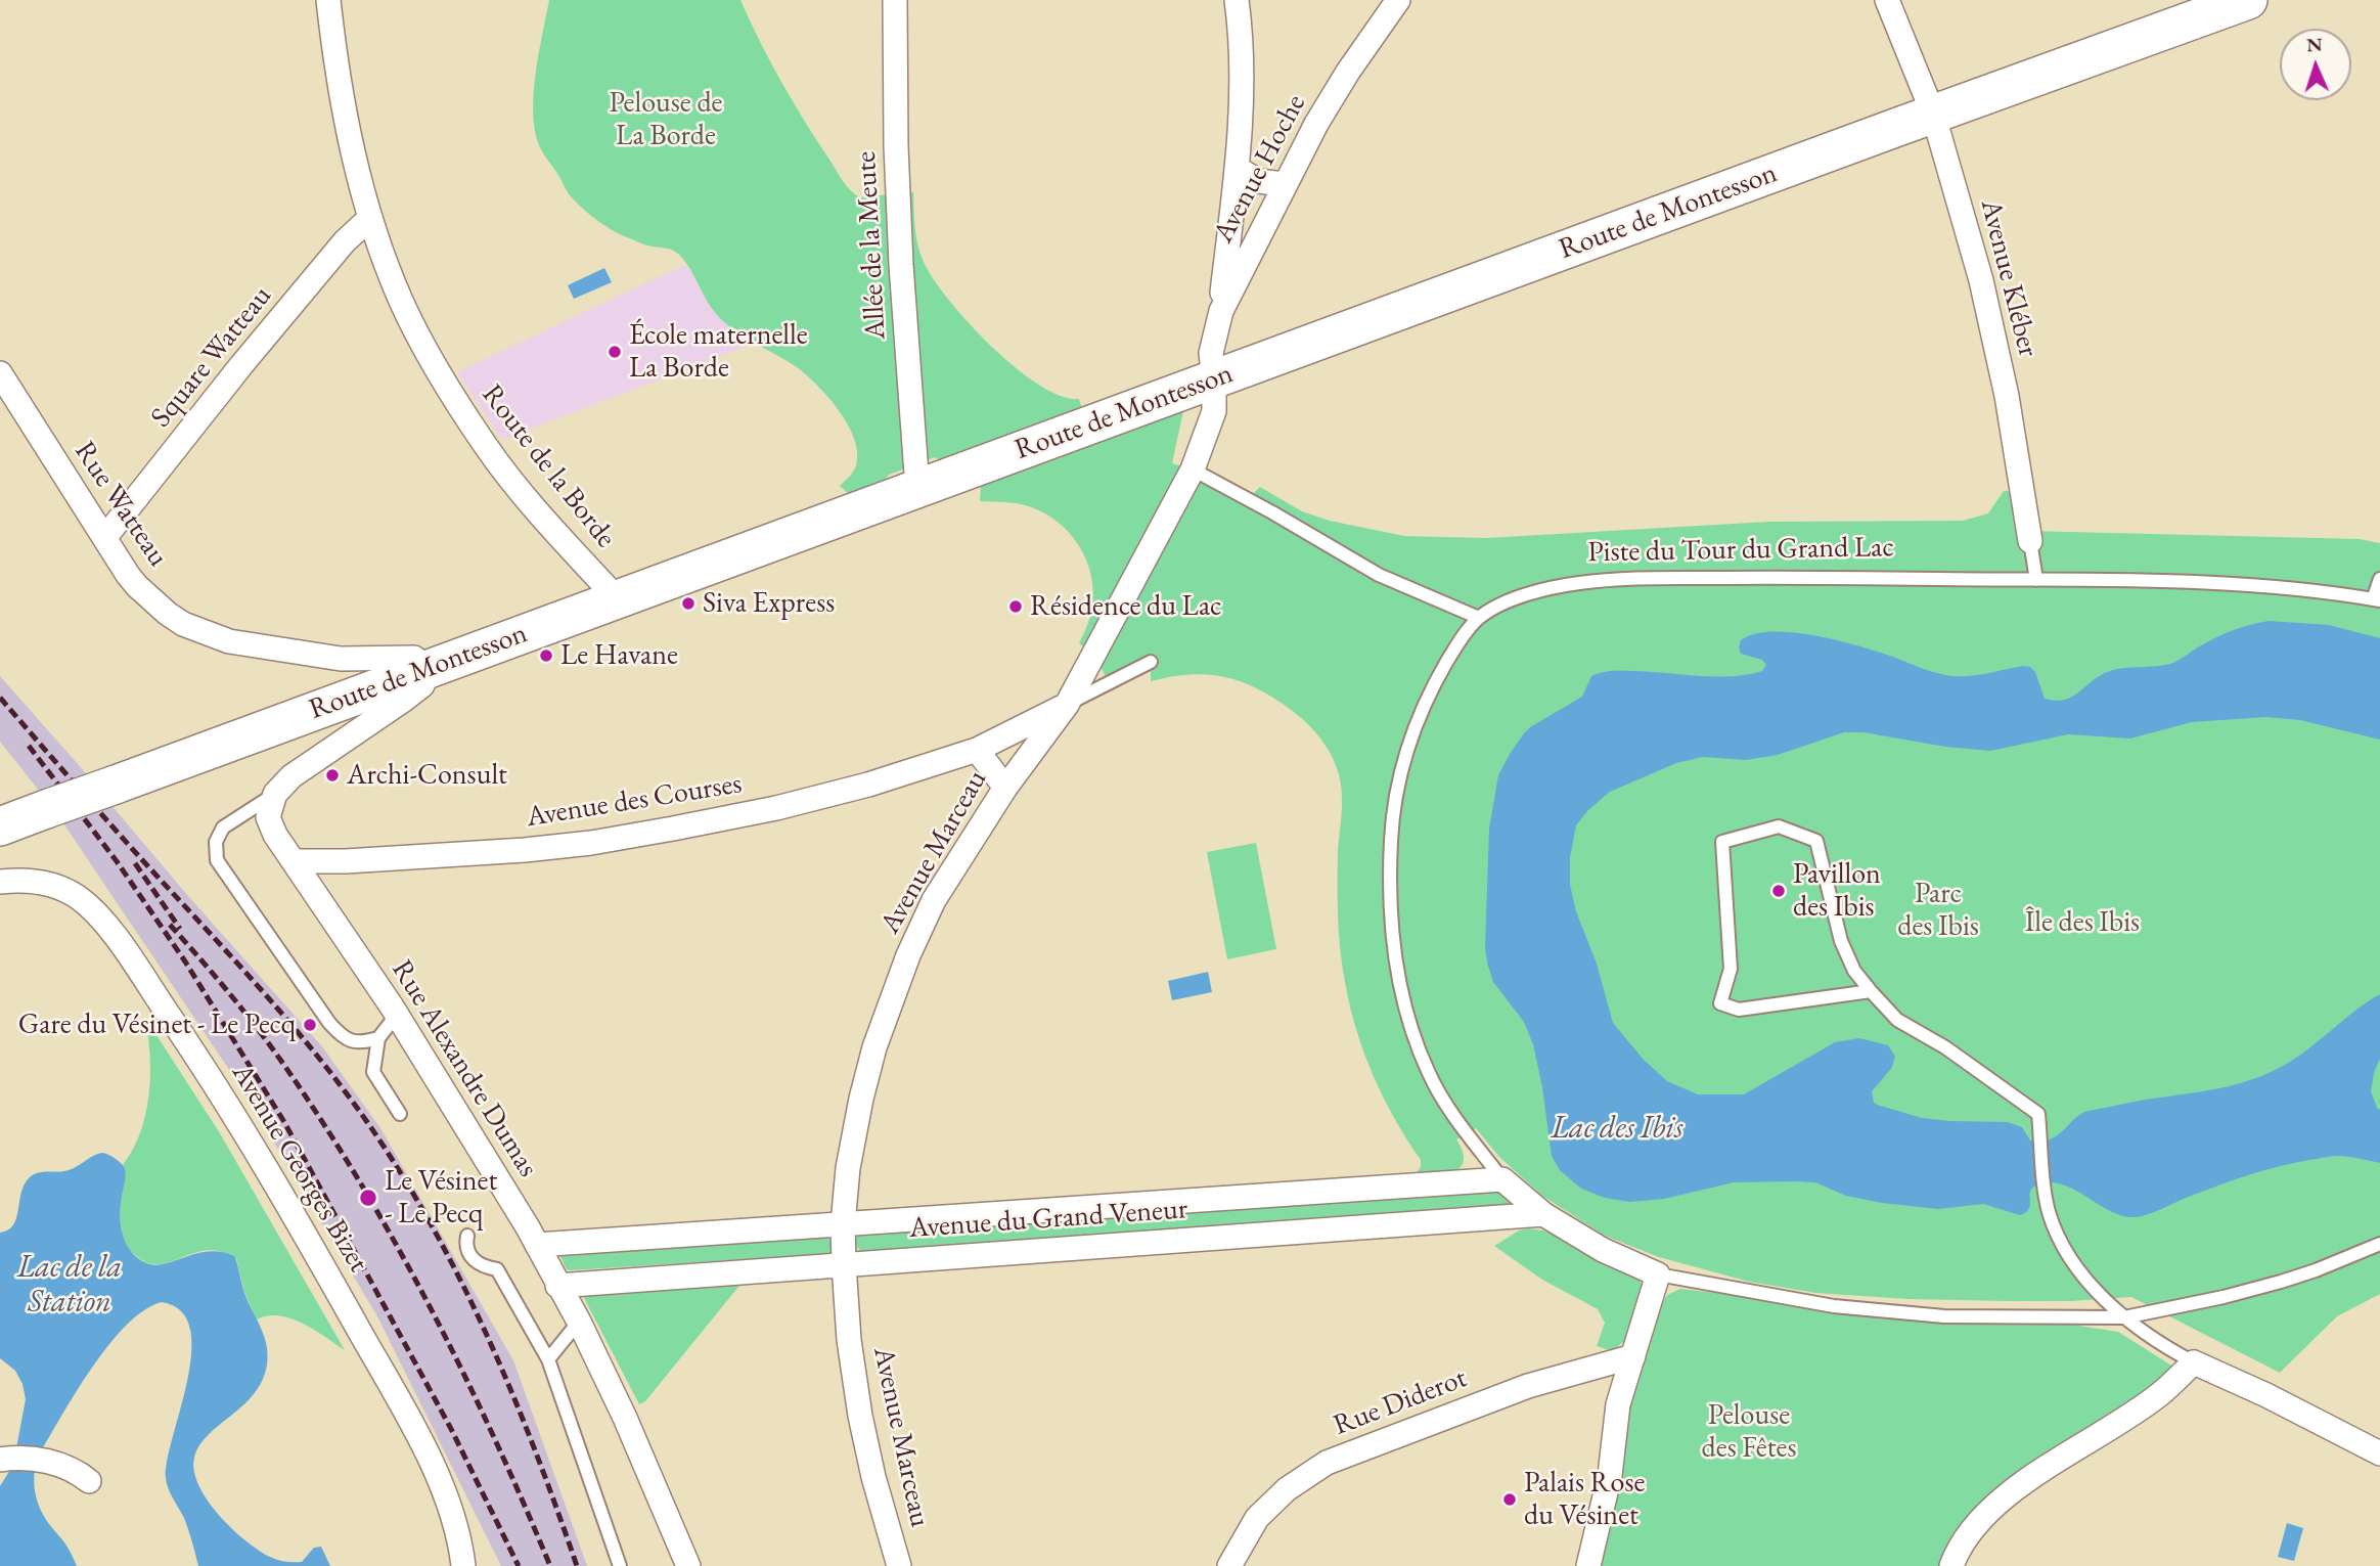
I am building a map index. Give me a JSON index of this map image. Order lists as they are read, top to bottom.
{
  "streets": {
    "main road": ["Route de Montesson"],
    "street": [
      "Avenue Hoche",
      "Allée de la Meute",
      "Avenue Kléber",
      "Square Watteau",
      "Route de la Borde",
      "Rue Watteau",
      "Piste du Tour du Grand Lac",
      "Avenue des Courses",
      "Avenue Marceau",
      "Rue Alexandre Dumas",
      "Avenue Georges Bizet",
      "Avenue du Grand Veneur",
      "Rue Diderot"
    ]
  },
  "crossings": [
    ["Avenue Hoche", "Route de Montesson"],
    ["Avenue Hoche", "Avenue Marceau"],
    ["Route de Montesson", "Allée de la Meute"],
    ["Route de Montesson", "Avenue Kléber"],
    ["Route de Montesson", "Route de la Borde"],
    ["Route de Montesson", "Rue Watteau"],
    ["Route de Montesson", "Avenue Marceau"],
    ["Avenue Kléber", "Piste du Tour du Grand Lac"],
    ["Square Watteau", "Route de la Borde"],
    ["Square Watteau", "Rue Watteau"],
    ["Piste du Tour du Grand Lac", "Avenue du Grand Veneur"],
    ["Avenue des Courses", "Avenue Marceau"],
    ["Avenue des Courses", "Rue Alexandre Dumas"],
    ["Avenue Marceau", "Avenue du Grand Veneur"],
    ["Rue Alexandre Dumas", "Avenue du Grand Veneur"]
  ],
  "water": ["Lac des Ibis", "Lac de la Station"],
  "parks": [
    "Pelouse de La Borde",
    "Parc des Ibis",
    "Île des Ibis",
    "Pelouse des Fêtes"
  ],
  "places": [
    "École maternelle La Borde",
    "Siva Express",
    "Résidence du Lac",
    "Le Havane",
    "Archi-Consult",
    "Pavillon des Ibis",
    "Gare du Vésinet - Le Pecq",
    "Le Vésinet - Le Pecq",
    "Palais Rose du Vésinet"
  ],
  "north": "top"
}
